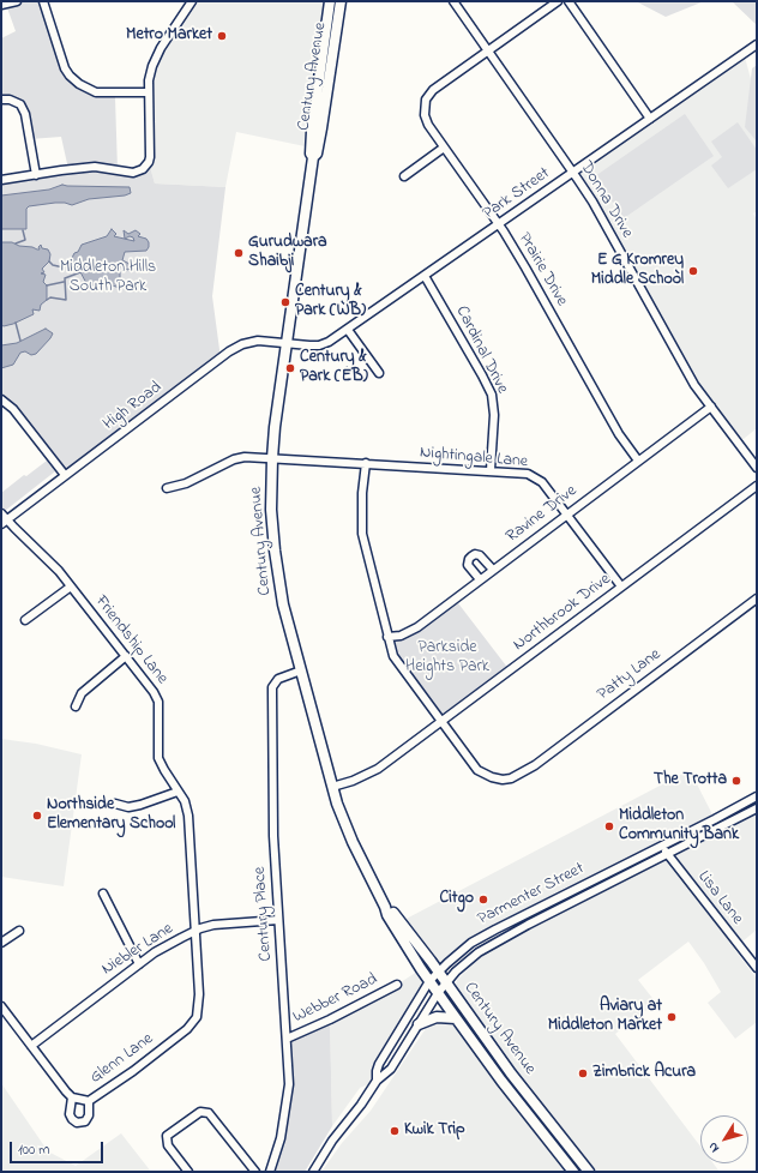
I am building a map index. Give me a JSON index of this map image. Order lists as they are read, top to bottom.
{
  "streets": {
    "main road": ["Century Avenue"],
    "street": [
      "Park Street",
      "Donna Drive",
      "Prairie Drive",
      "Cardinal Drive",
      "High Road",
      "Nightingale Lane",
      "Ravine Drive",
      "Northbrook Drive",
      "Friendship Lane",
      "Patty Lane",
      "Parmenter Street",
      "Lisa Lane",
      "Century Place",
      "Niebler Lane",
      "Webber Road",
      "Glenn Lane"
    ]
  },
  "crossings": [
    ["Century Avenue", "Park Street"],
    ["Century Avenue", "High Road"],
    ["Century Avenue", "Nightingale Lane"],
    ["Century Avenue", "Northbrook Drive"],
    ["Century Avenue", "Parmenter Street"],
    ["Century Avenue", "Century Place"],
    ["Park Street", "Donna Drive"],
    ["Park Street", "Prairie Drive"],
    ["Park Street", "Cardinal Drive"],
    ["Park Street", "High Road"],
    ["Donna Drive", "Prairie Drive"],
    ["Donna Drive", "Ravine Drive"],
    ["Prairie Drive", "Ravine Drive"],
    ["Cardinal Drive", "Nightingale Lane"],
    ["High Road", "Friendship Lane"],
    ["Nightingale Lane", "Ravine Drive"],
    ["Nightingale Lane", "Northbrook Drive"],
    ["Northbrook Drive", "Patty Lane"],
    ["Friendship Lane", "Niebler Lane"],
    ["Friendship Lane", "Glenn Lane"],
    ["Parmenter Street", "Lisa Lane"],
    ["Century Place", "Niebler Lane"],
    ["Century Place", "Webber Road"]
  ],
  "parks": ["Middleton Hills South Park", "Parkside Heights Park"],
  "places": [
    "Metro Market",
    "Gurudwara Shaibji",
    "E G Kromrey Middle School",
    "Century & Park (WB)",
    "Century & Park (EB)",
    "The Trotta",
    "Northside Elementary School",
    "Middleton Community Bank",
    "Citgo",
    "Aviary at Middleton Market",
    "Zimbrick Acura",
    "Kwik Trip"
  ],
  "scale_bar": "100 m",
  "north": "bottom left"
}
